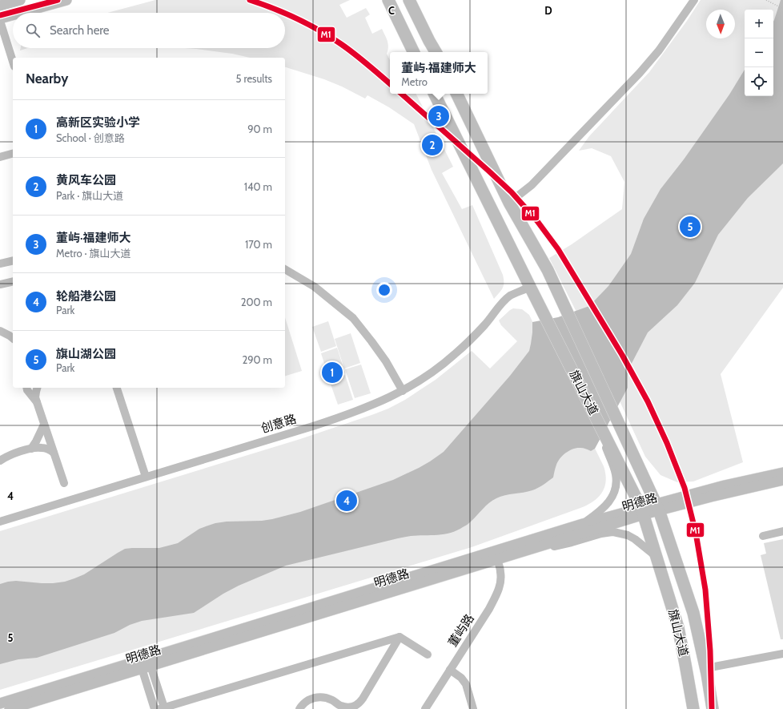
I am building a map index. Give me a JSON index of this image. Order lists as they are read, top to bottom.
{
  "streets": {
    "highway": ["旗山大道"],
    "main road": ["明德路"],
    "street": ["创意路", "董屿路"]
  },
  "crossings": [
    ["旗山大道", "创意路"],
    ["旗山大道", "明德路"],
    ["明德路", "董屿路"]
  ],
  "lines": ["transit line M1"],
  "north": "bottom",
  "page": {
    "map_buttons": ["+", "−"],
    "search": "Search here",
    "popup": ["董屿·福建师大", "Metro"],
    "heading": ["Nearby", "5 results"],
    "list": [
      {
        "mark": "1",
        "name": "高新区实验小学",
        "note": "School · 创意路",
        "value": "90 m"
      },
      {
        "mark": "2",
        "name": "黄风车公园",
        "note": "Park · 旗山大道",
        "value": "140 m"
      },
      {
        "mark": "3",
        "name": "董屿·福建师大",
        "note": "Metro · 旗山大道",
        "value": "170 m"
      },
      {
        "mark": "4",
        "name": "轮船港公园",
        "note": "Park",
        "value": "200 m"
      },
      {
        "mark": "5",
        "name": "旗山湖公园",
        "note": "Park",
        "value": "290 m"
      }
    ],
    "pins": [
      "3",
      "2",
      "5",
      "1",
      "4"
    ]
  },
  "grid": {
    "columns": ["C", "D"],
    "rows": ["4", "5"]
  }
}
